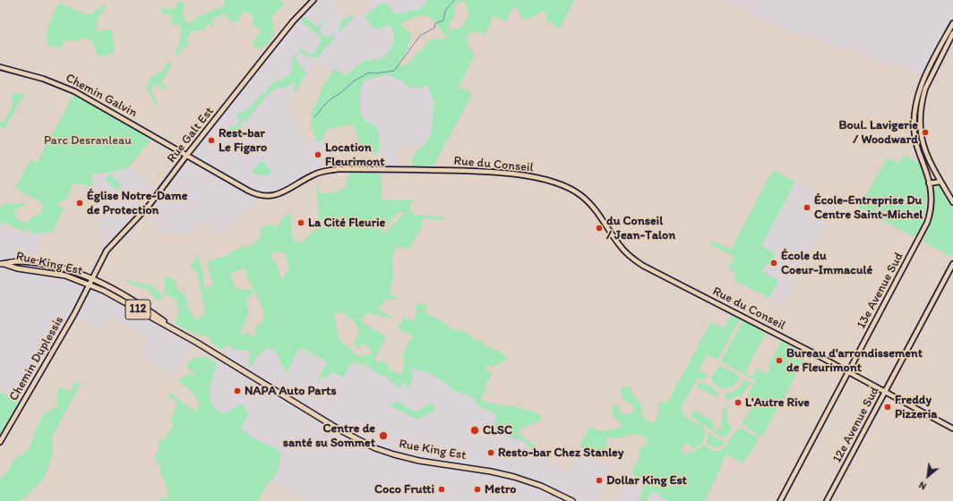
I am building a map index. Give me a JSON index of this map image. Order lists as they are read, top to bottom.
{
  "streets": {
    "main road": ["Rue King Est", "112"],
    "street": [
      "Chemin Galvin",
      "Rue Galt Est",
      "Rue du Conseil",
      "13e Avenue Sud",
      "Chemin Duplessis",
      "12e Avenue Sud"
    ]
  },
  "crossings": [
    ["Chemin Galvin", "Rue Galt Est"],
    ["Chemin Galvin", "Rue du Conseil"],
    ["Rue Galt Est", "Rue du Conseil"],
    ["Rue Galt Est", "Rue King Est"],
    ["Rue Galt Est", "Chemin Duplessis"],
    ["Rue du Conseil", "13e Avenue Sud"],
    ["Rue du Conseil", "12e Avenue Sud"],
    ["Rue King Est", "Chemin Duplessis"]
  ],
  "parks": ["Parc Desranleau"],
  "places": [
    "Boul. Lavigerie / Woodward",
    "Rest-bar Le Figaro",
    "Location Fleurimont",
    "Église Notre-Dame de Protection",
    "École-Entreprise Du Centre Saint-Michel",
    "La Cité Fleurie",
    "du Conseil / Jean-Talon",
    "École du Coeur-Immaculé",
    "Bureau d'arrondissement de Fleurimont",
    "NAPA Auto Parts",
    "L'Autre Rive",
    "Freddy Pizzeria",
    "CLSC",
    "Centre de santé su Sommet",
    "Resto-bar Chez Stanley",
    "Dollar King Est",
    "Coco Frutti",
    "Metro"
  ],
  "north": "bottom left"
}
